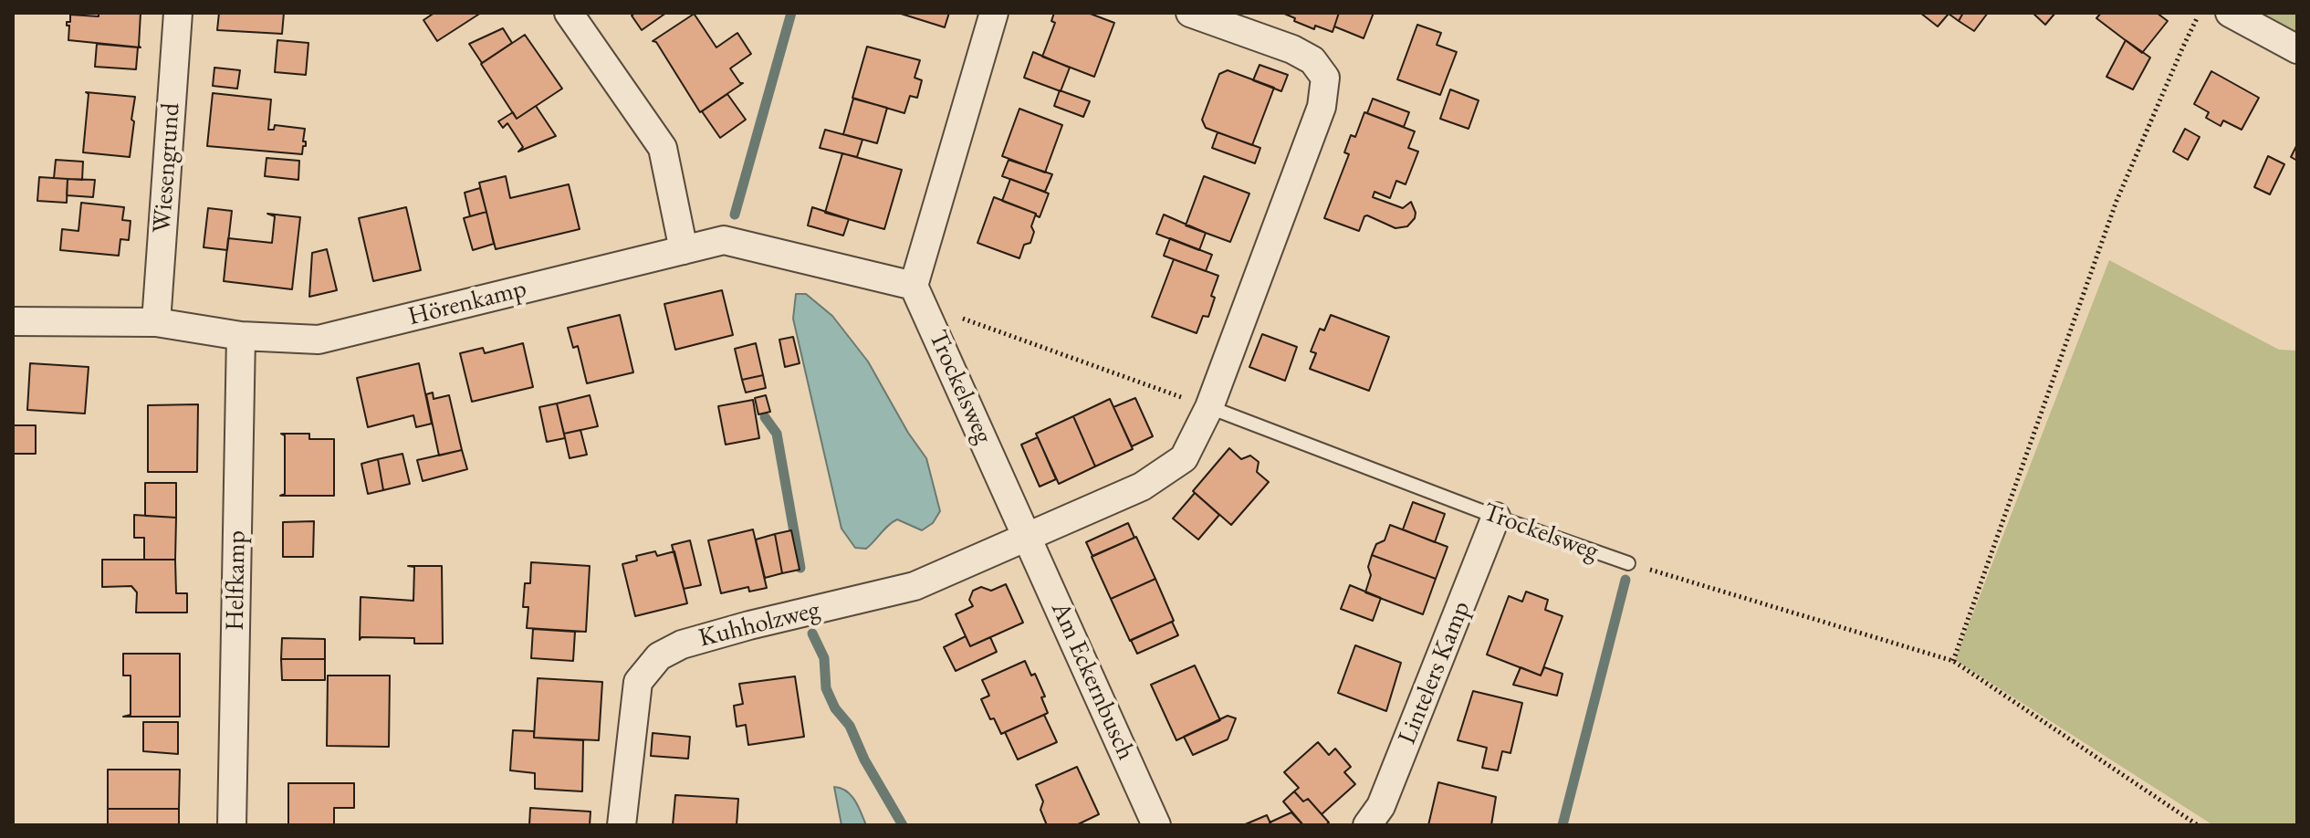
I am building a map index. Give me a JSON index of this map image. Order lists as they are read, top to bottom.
{
  "streets": {
    "street": [
      "Wiesengrund",
      "Hörenkamp",
      "Trockelsweg",
      "Helfkamp",
      "Kuhholzweg",
      "Lintelers Kamp",
      "Am Eckernbusch"
    ]
  },
  "crossings": [
    ["Wiesengrund", "Hörenkamp"],
    ["Hörenkamp", "Trockelsweg"],
    ["Hörenkamp", "Helfkamp"],
    ["Trockelsweg", "Kuhholzweg"],
    ["Trockelsweg", "Lintelers Kamp"],
    ["Trockelsweg", "Am Eckernbusch"],
    ["Kuhholzweg", "Am Eckernbusch"]
  ]
}
